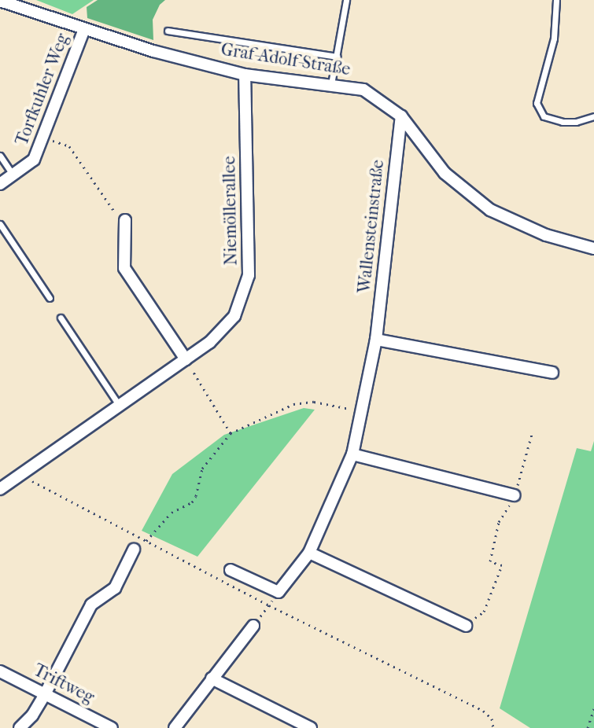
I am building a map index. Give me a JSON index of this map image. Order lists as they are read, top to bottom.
{
  "streets": {
    "street": [
      "Graf-Adolf-Straße",
      "Torfkuhler Weg",
      "Niemöllerallee",
      "Wallensteinstraße",
      "Triftweg"
    ]
  },
  "crossings": [
    ["Graf-Adolf-Straße", "Torfkuhler Weg"],
    ["Graf-Adolf-Straße", "Niemöllerallee"],
    ["Graf-Adolf-Straße", "Wallensteinstraße"]
  ]
}
